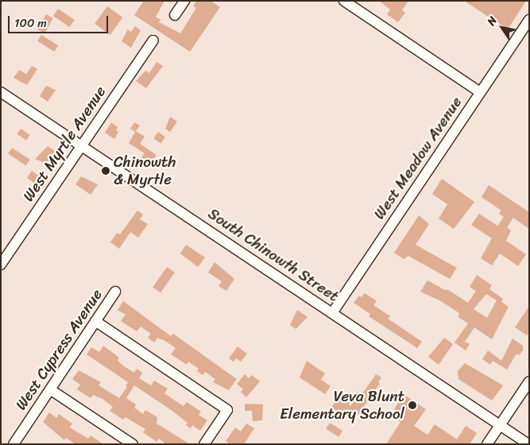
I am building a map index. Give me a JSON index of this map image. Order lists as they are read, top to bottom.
{
  "streets": {
    "street": [
      "West Myrtle Avenue",
      "West Meadow Avenue",
      "South Chinowth Street",
      "West Cypress Avenue"
    ]
  },
  "crossings": [
    ["West Myrtle Avenue", "South Chinowth Street"],
    ["West Meadow Avenue", "South Chinowth Street"]
  ],
  "places": ["Chinowth & Myrtle", "Veva Blunt Elementary School"],
  "scale_bar": "100 m",
  "north": "top left"
}
